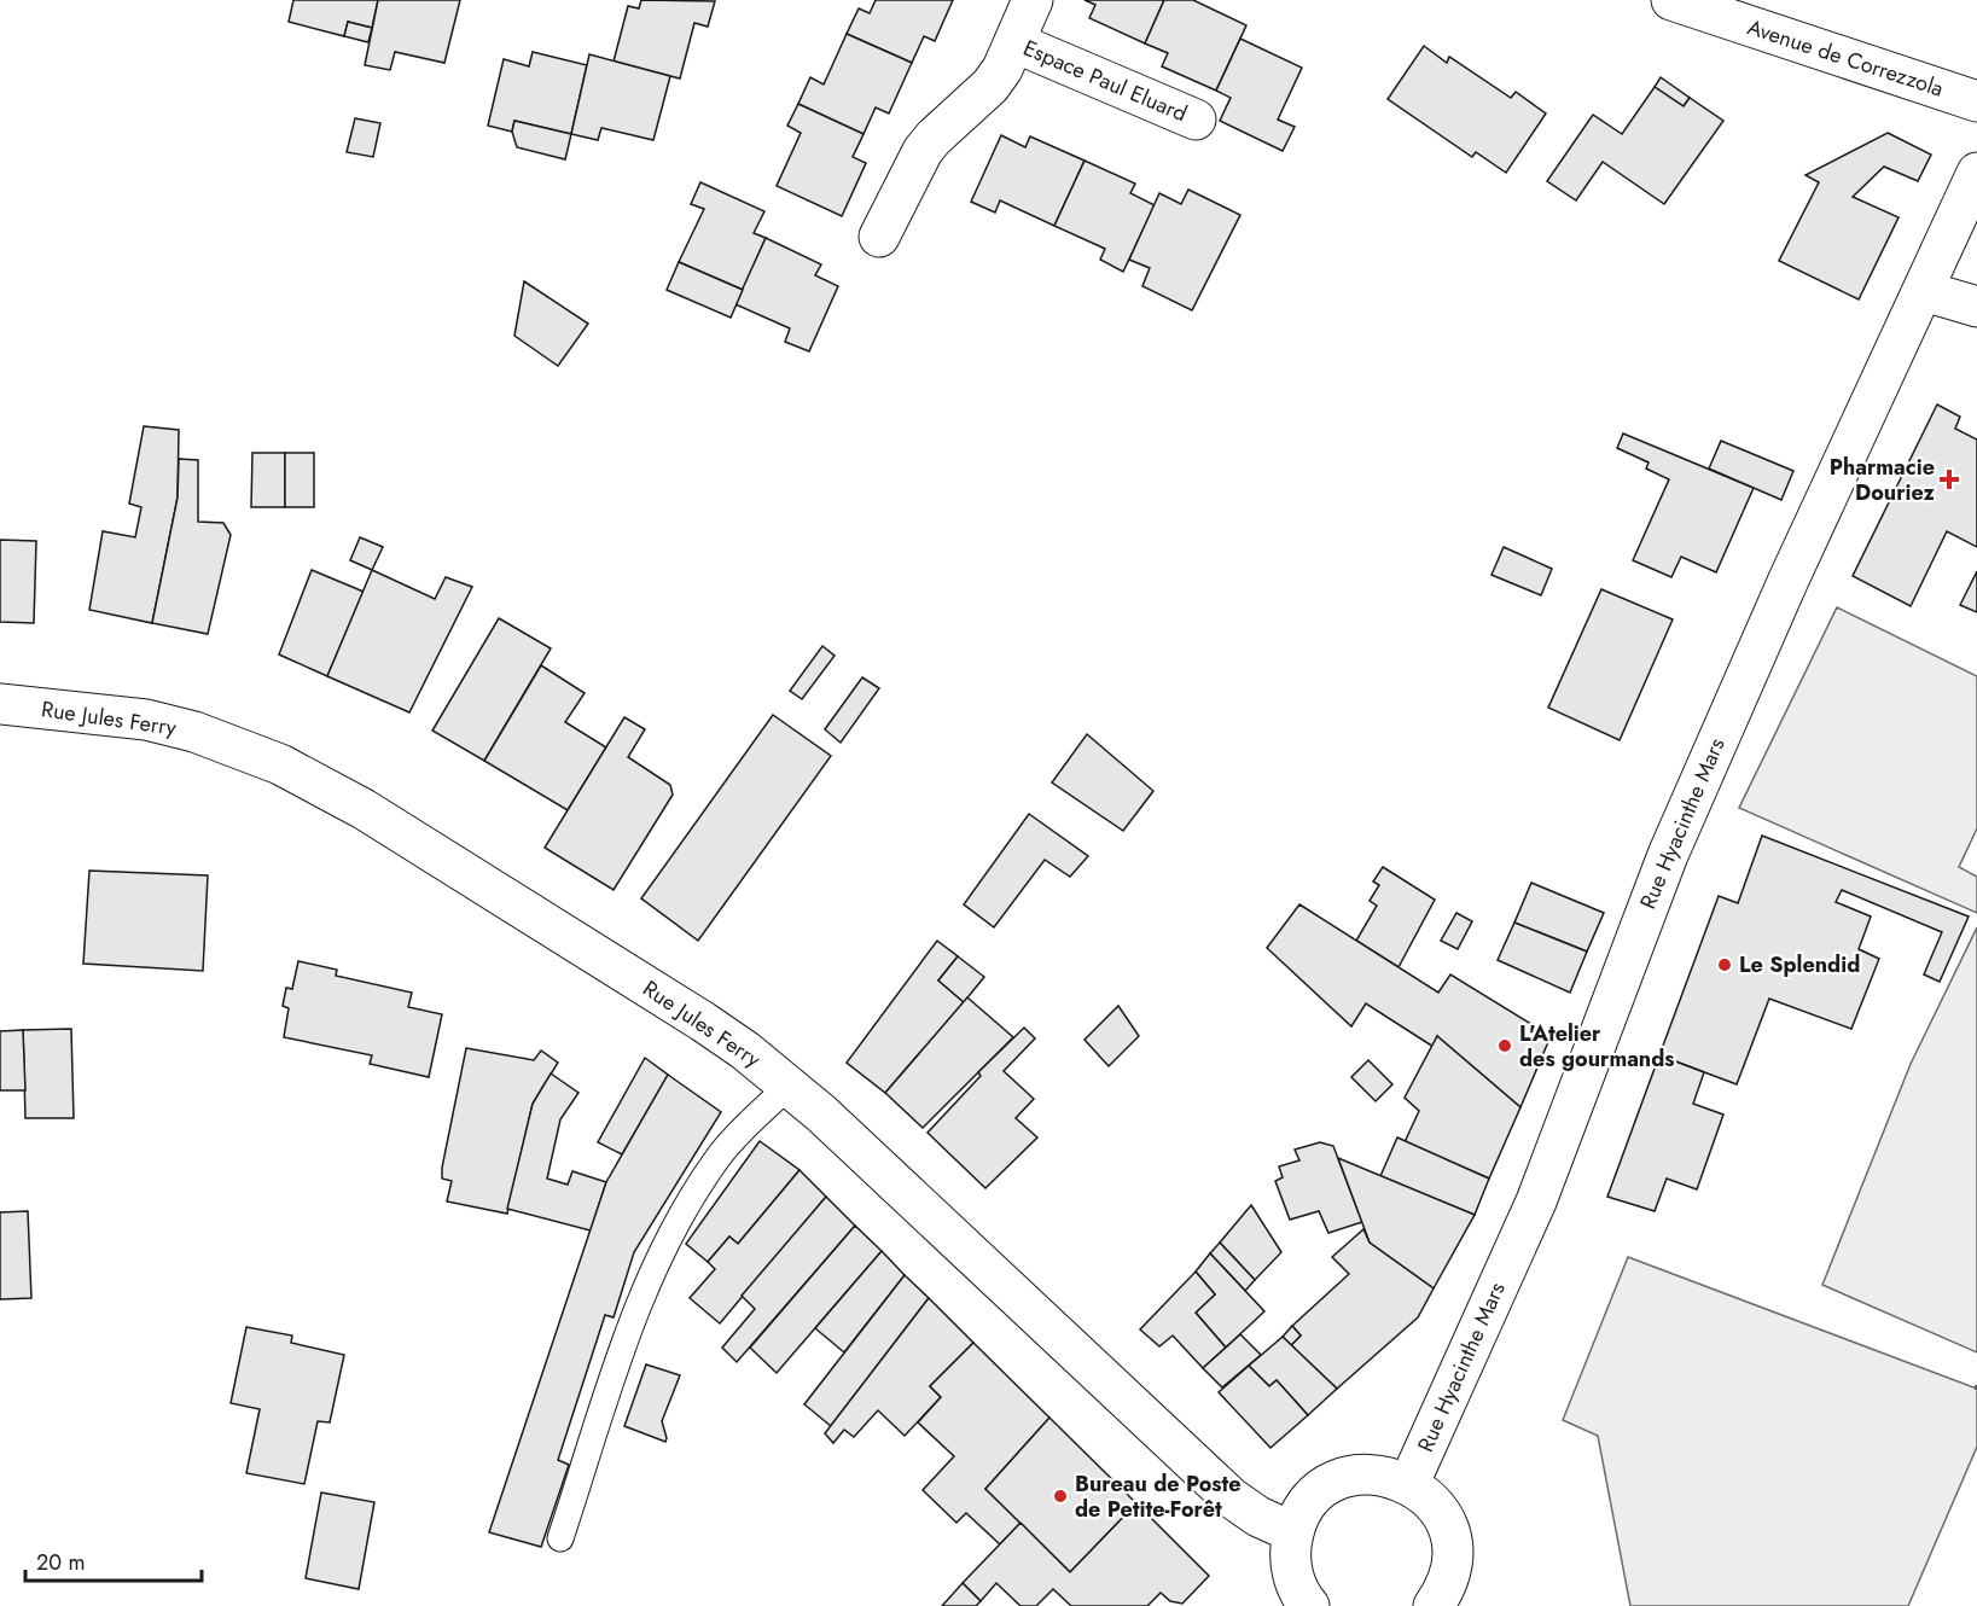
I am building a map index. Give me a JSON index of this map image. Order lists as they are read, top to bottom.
{
  "streets": {
    "street": [
      "Avenue de Correzzola",
      "Espace Paul Eluard",
      "Rue Jules Ferry",
      "Rue Hyacinthe Mars"
    ]
  },
  "places": {
    "health": ["Pharmacie Douriez"],
    "other": ["Le Splendid", "L'Atelier des gourmands", "Bureau de Poste de Petite-Forêt"]
  },
  "scale_bar": "20 m"
}
